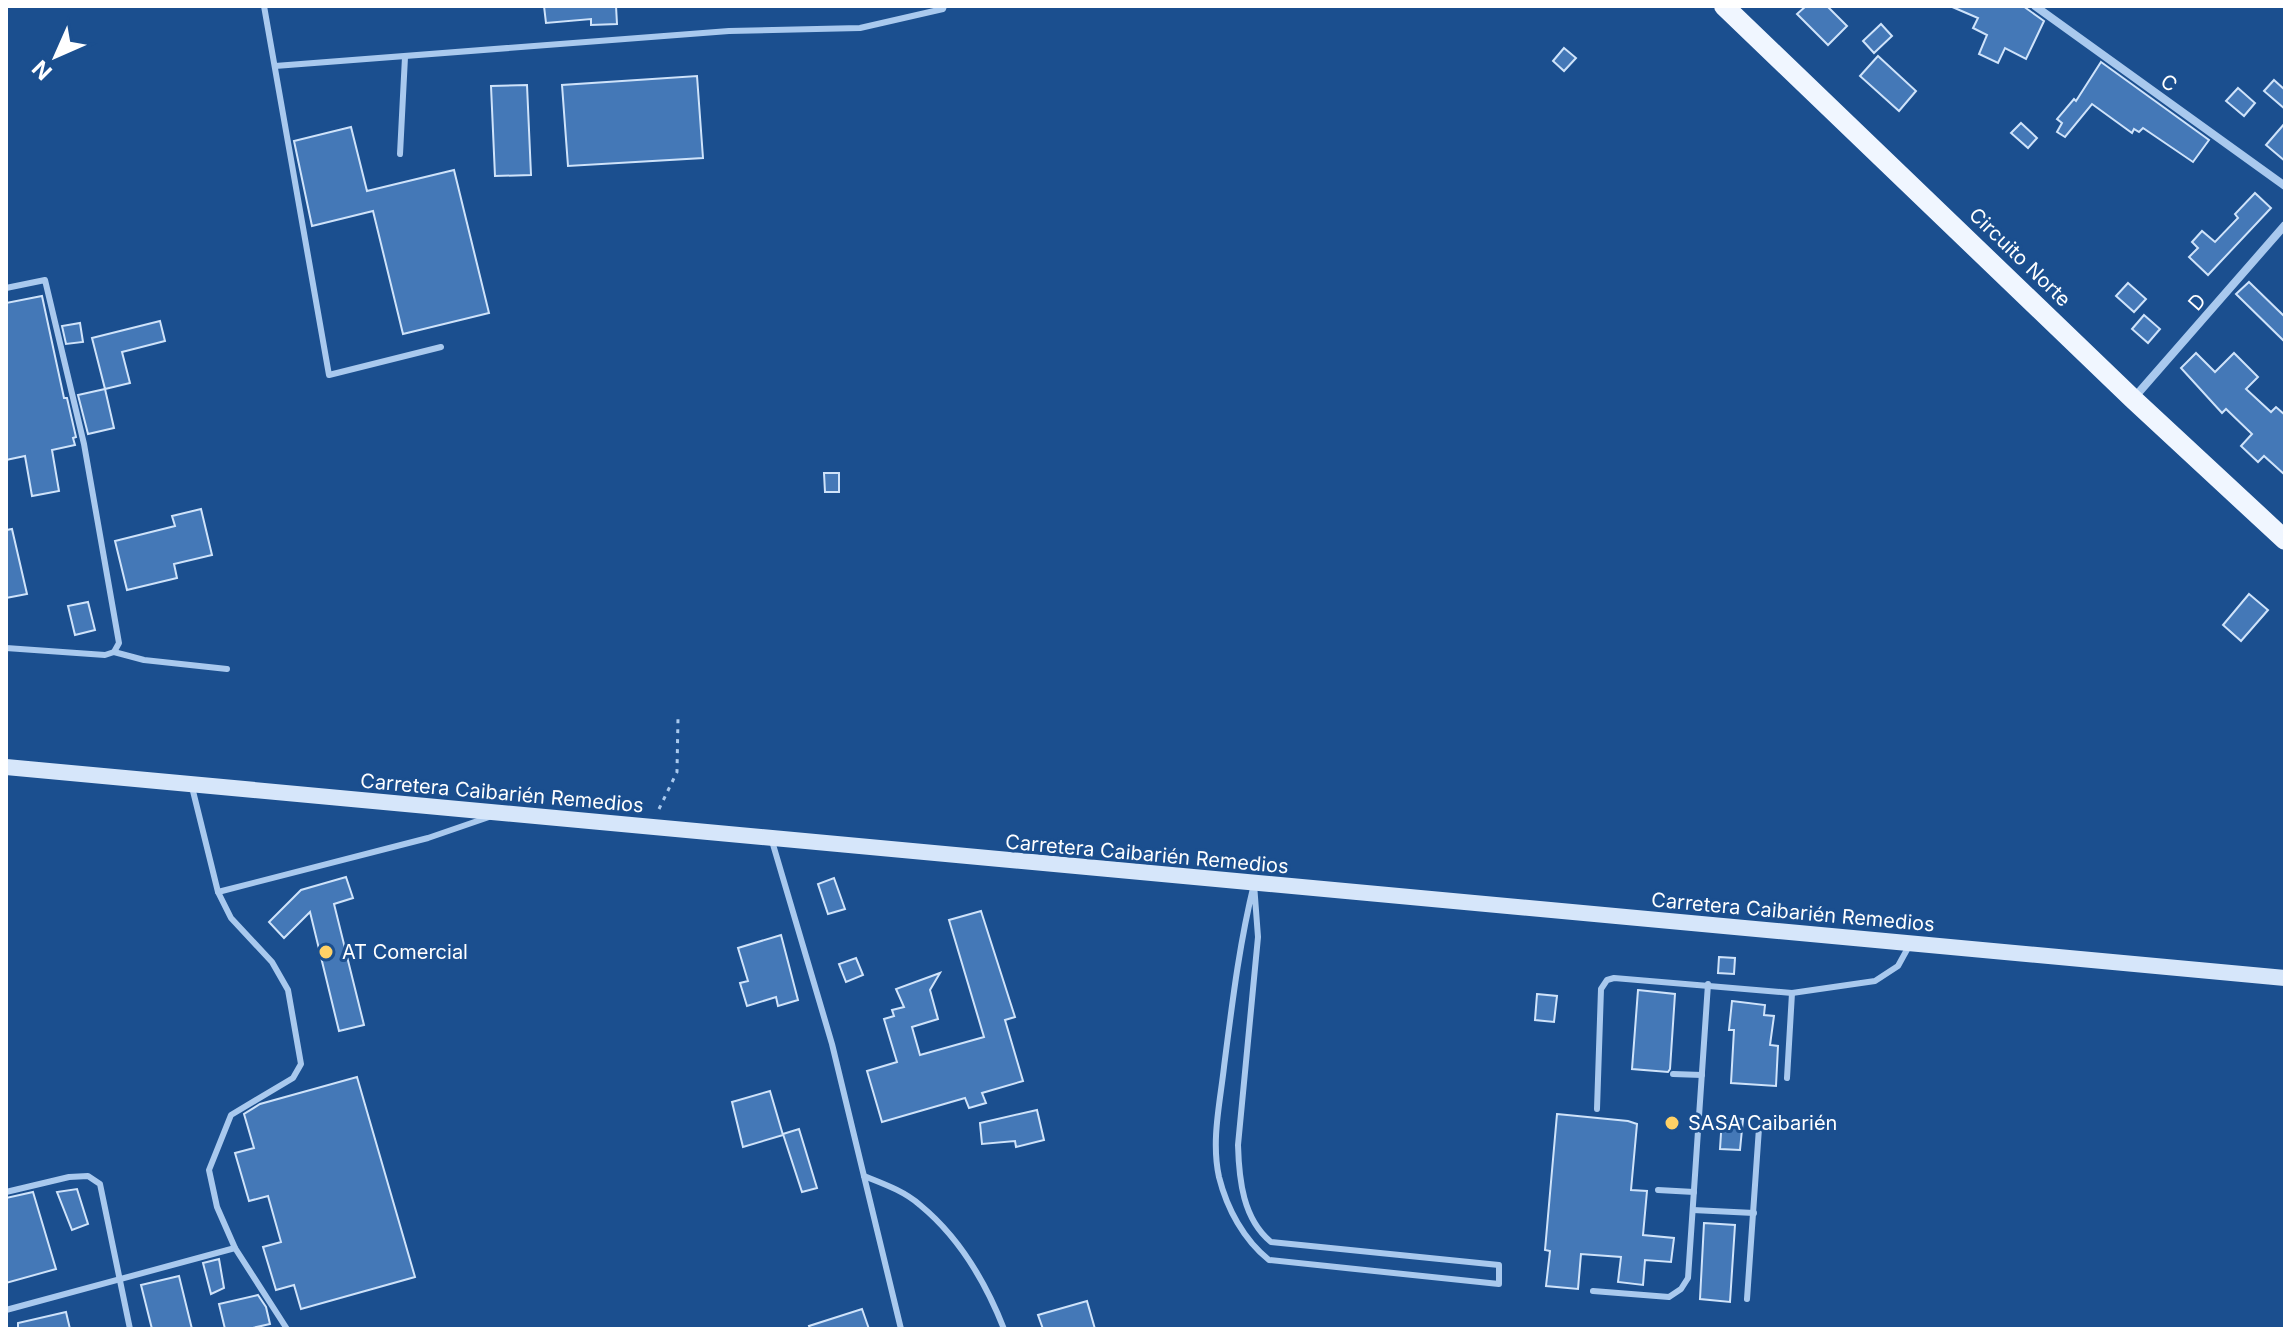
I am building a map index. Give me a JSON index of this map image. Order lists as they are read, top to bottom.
{
  "streets": {
    "main road": ["Circuito Norte"],
    "street": ["C", "D", "Carretera Caibarién Remedios"]
  },
  "crossings": [
    ["Circuito Norte", "D"]
  ],
  "places": ["AT Comercial", "SASA Caibarién"],
  "north": "bottom left"
}
